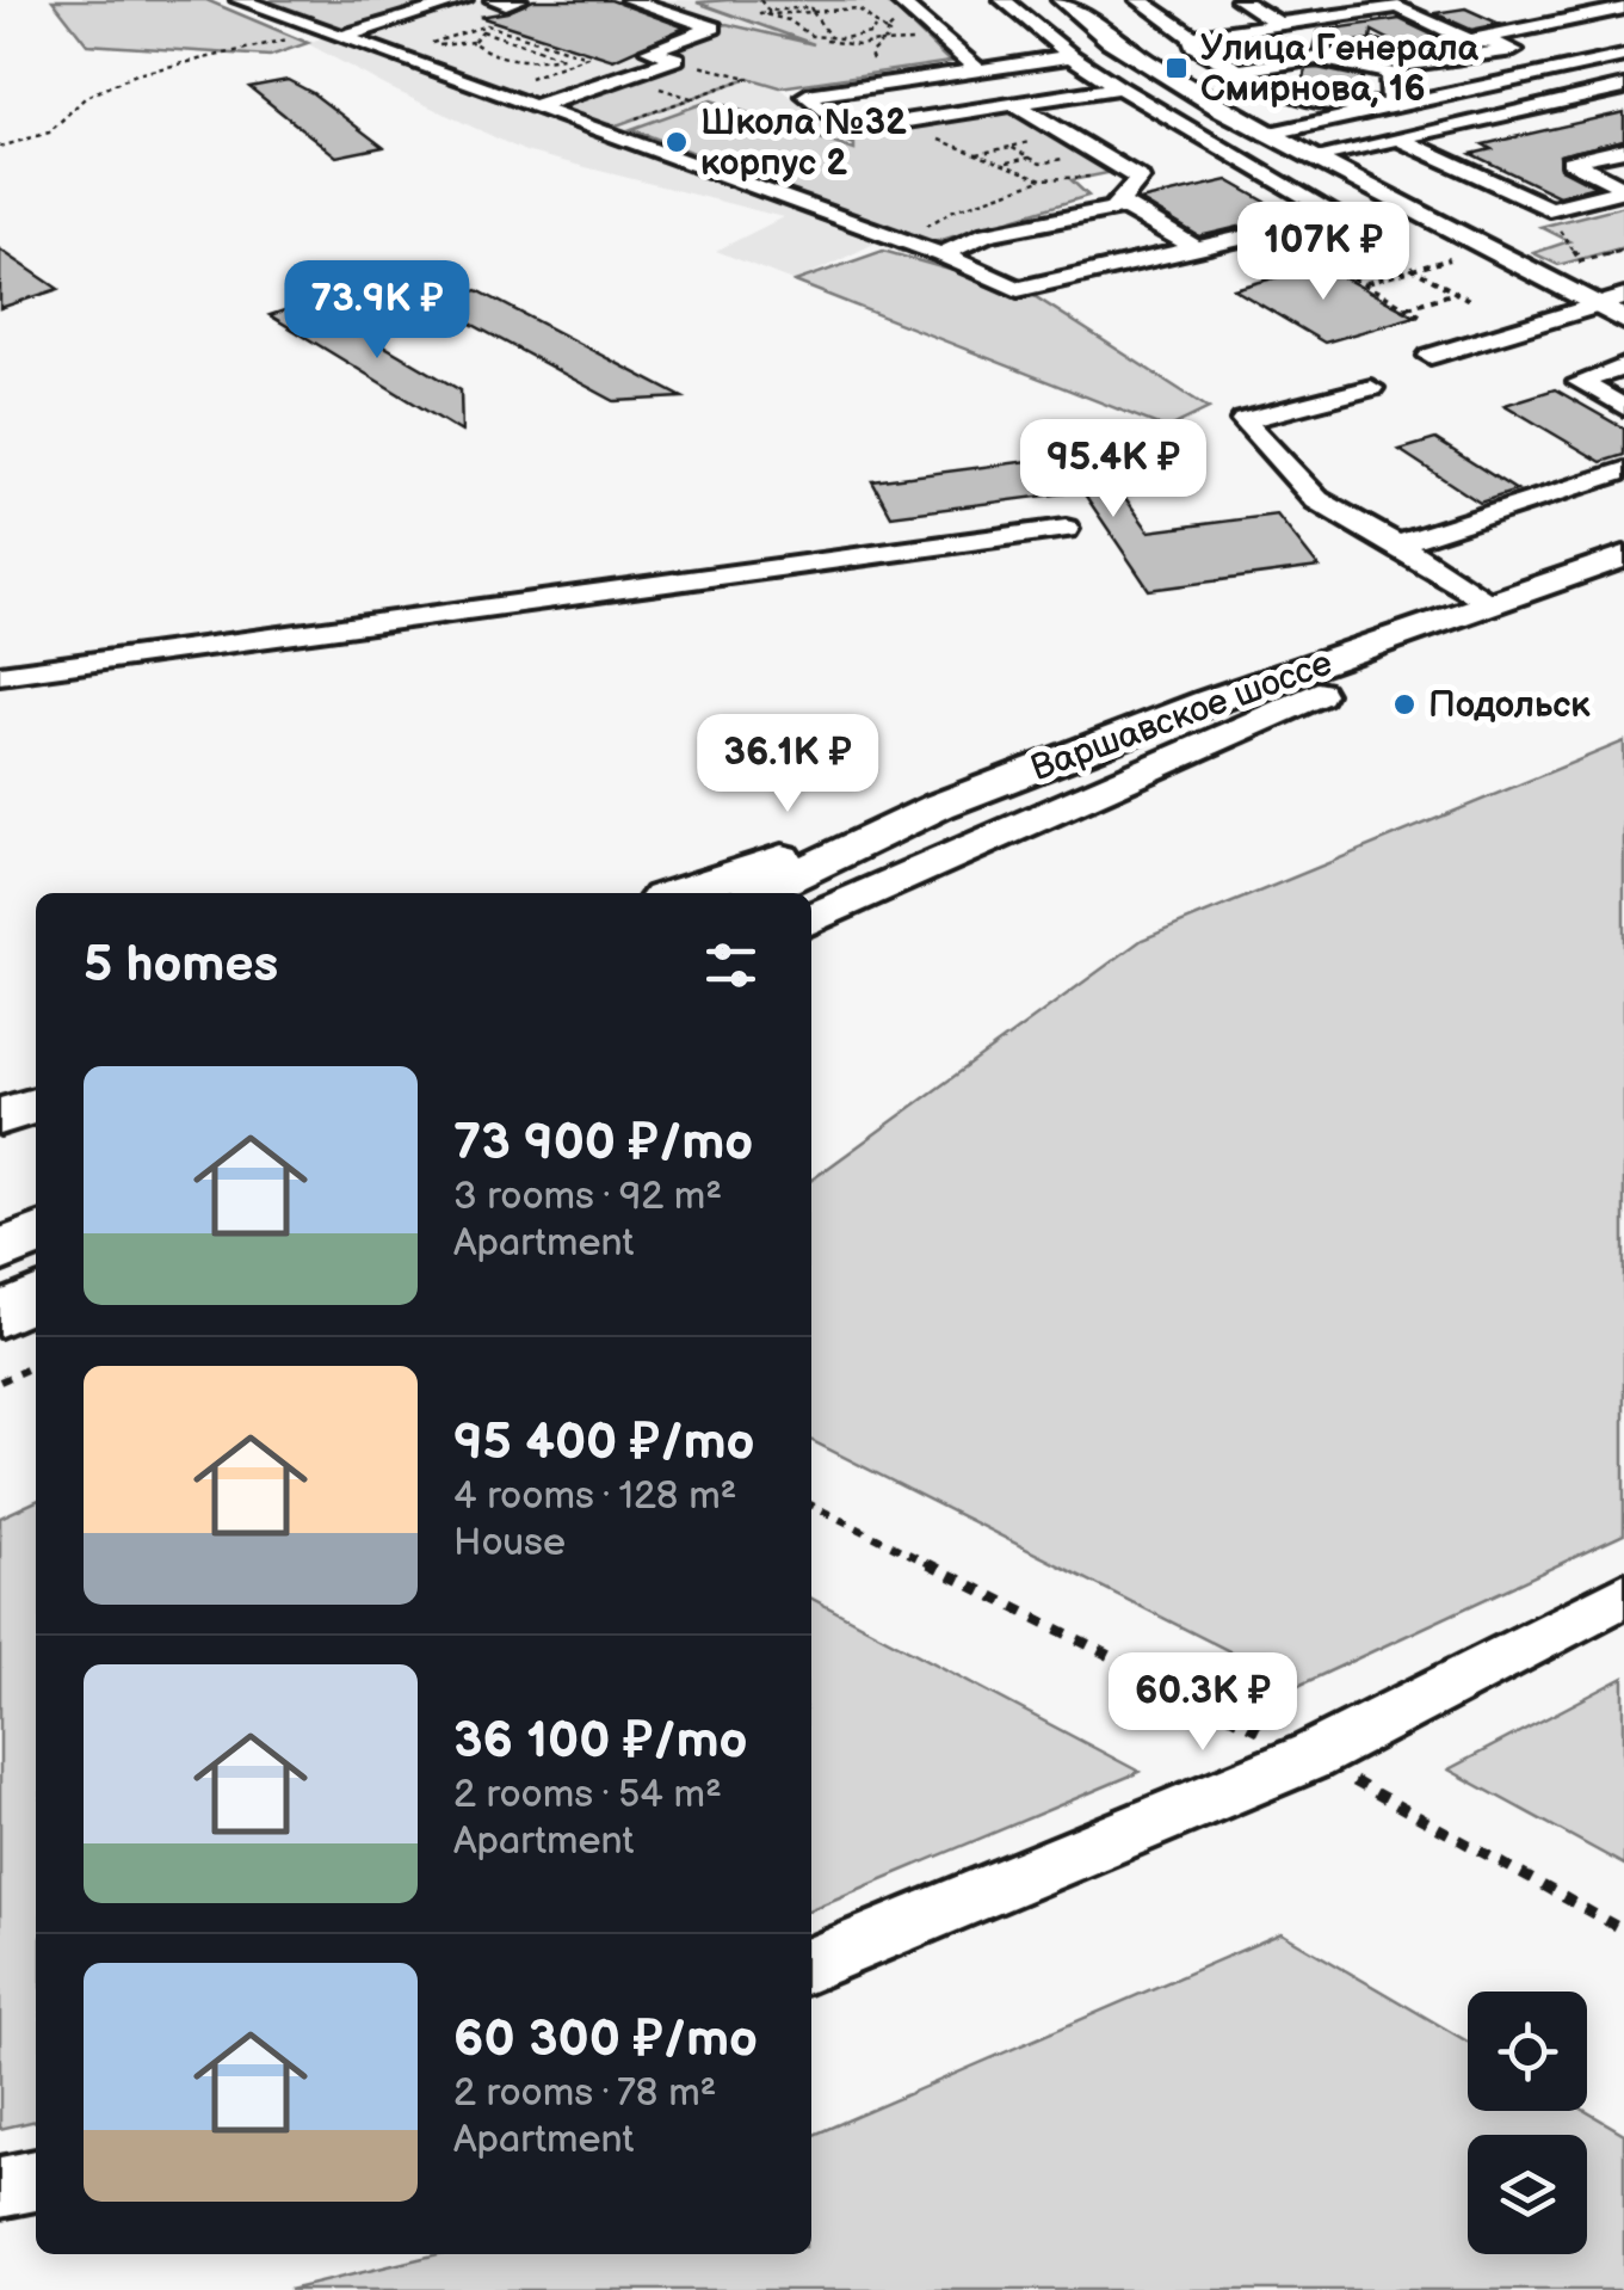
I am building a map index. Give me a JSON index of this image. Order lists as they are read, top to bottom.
{
  "streets": {
    "main road": ["Варшавское шоссе"]
  },
  "places": {
    "transit": ["Улица Генерала Смирнова, 16"],
    "other": ["Школа №32 корпус 2", "Подольск"]
  },
  "page": {
    "price": [
      "107K ₽",
      "73.9K ₽",
      "95.4K ₽",
      "36.1K ₽",
      "60.3K ₽"
    ],
    "heading": "5 homes",
    "list": [
      {
        "name": "73 900 ₽/mo",
        "note": "3 rooms · 92 m² · Apartment"
      },
      {
        "name": "95 400 ₽/mo",
        "note": "4 rooms · 128 m² · House"
      },
      {
        "name": "36 100 ₽/mo",
        "note": "2 rooms · 54 m² · Apartment"
      },
      {
        "name": "60 300 ₽/mo",
        "note": "2 rooms · 78 m² · Apartment"
      }
    ]
  }
}
